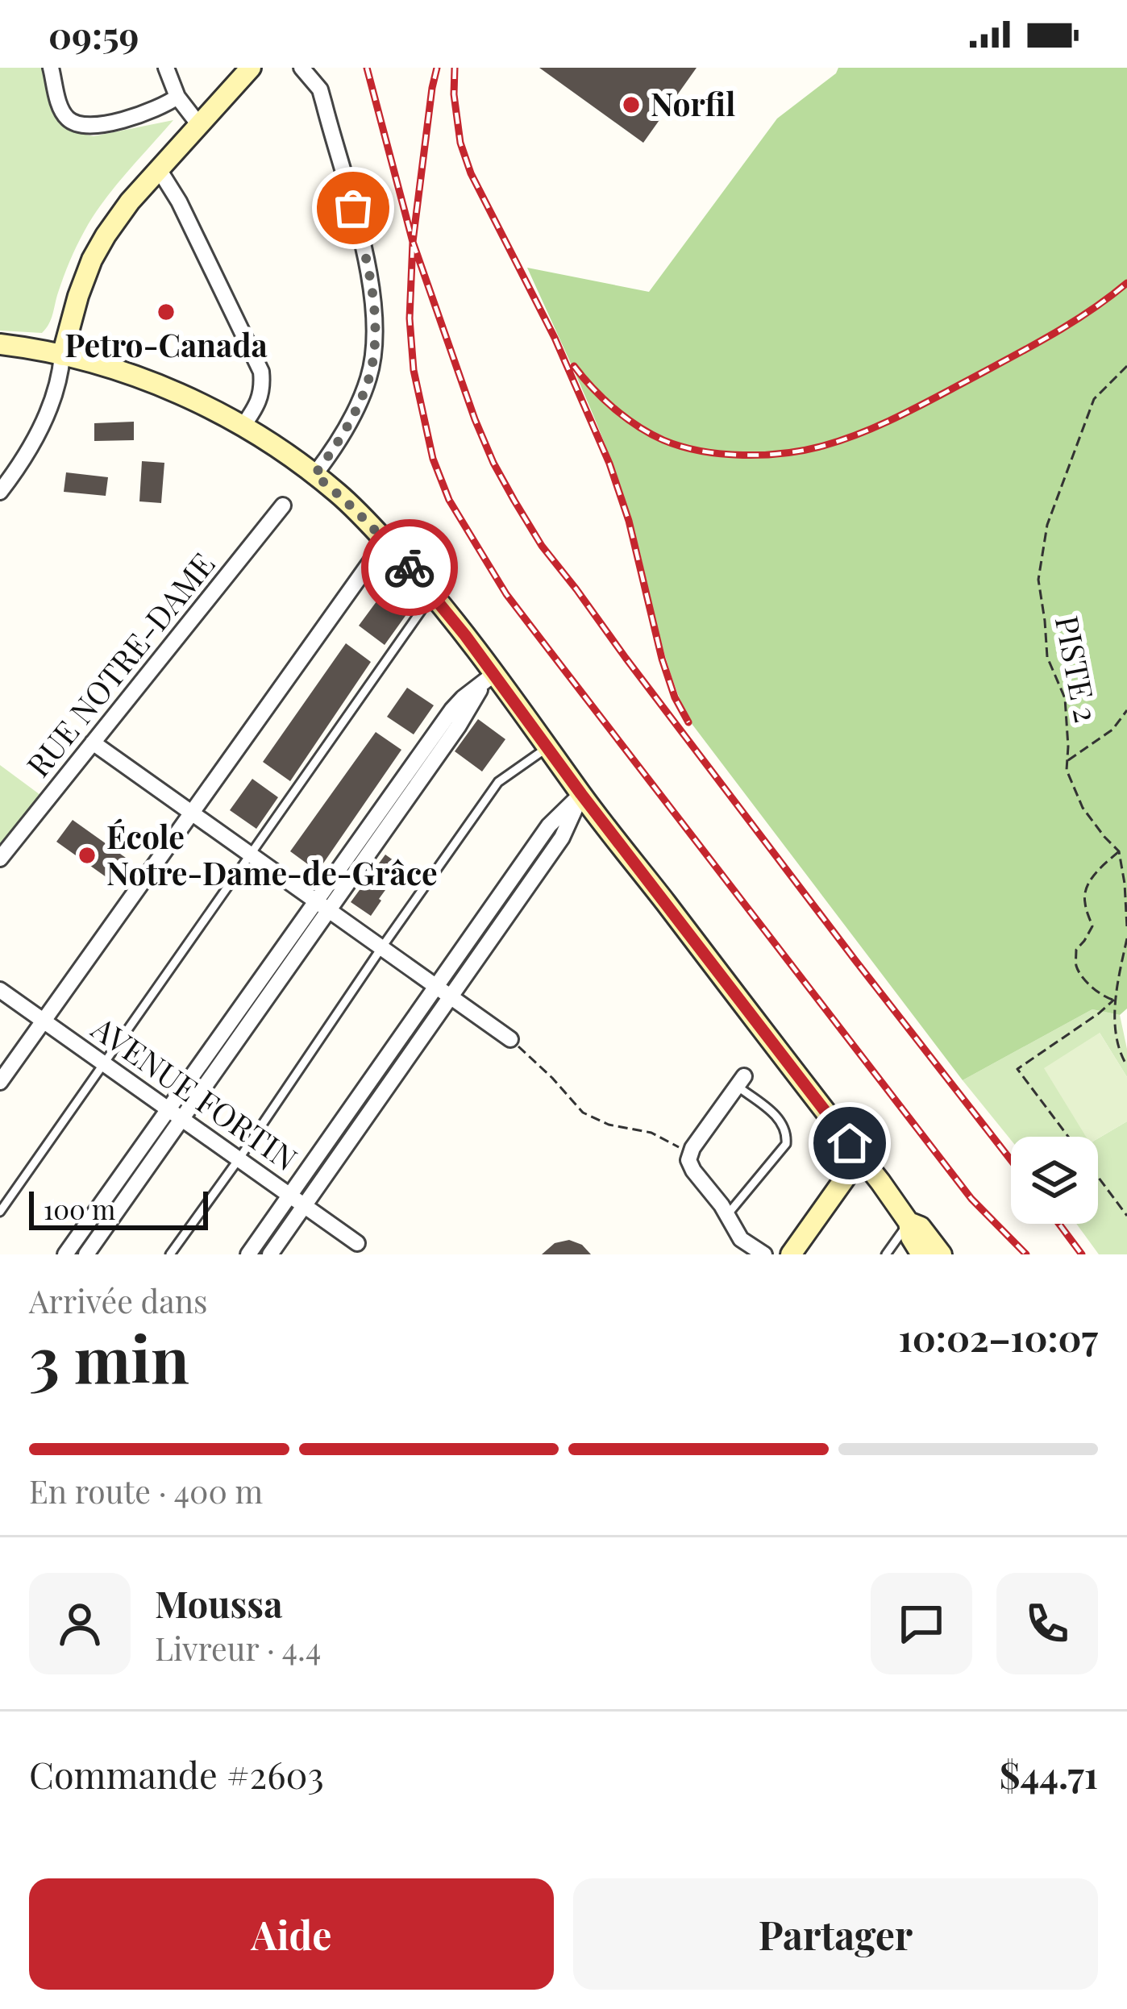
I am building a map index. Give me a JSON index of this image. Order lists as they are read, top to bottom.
{
  "streets": {
    "street": ["RUE NOTRE-DAME", "AVENUE FORTIN"],
    "path": ["PISTE 2"]
  },
  "places": ["Norfil", "Petro-Canada", "École Notre-Dame-de-Grâce"],
  "scale_bar": "100 m",
  "page": {
    "status": "09:59",
    "scale": "100 m",
    "heading": ["3 min", "Arrivée dans", "10:02–10:07"],
    "panel": [
      "Moussa",
      "Livreur · 4.4",
      "Commande #2603",
      "$44.71"
    ],
    "bar": "En route · 400 m",
    "buttons": ["Aide", "Partager"]
  }
}
